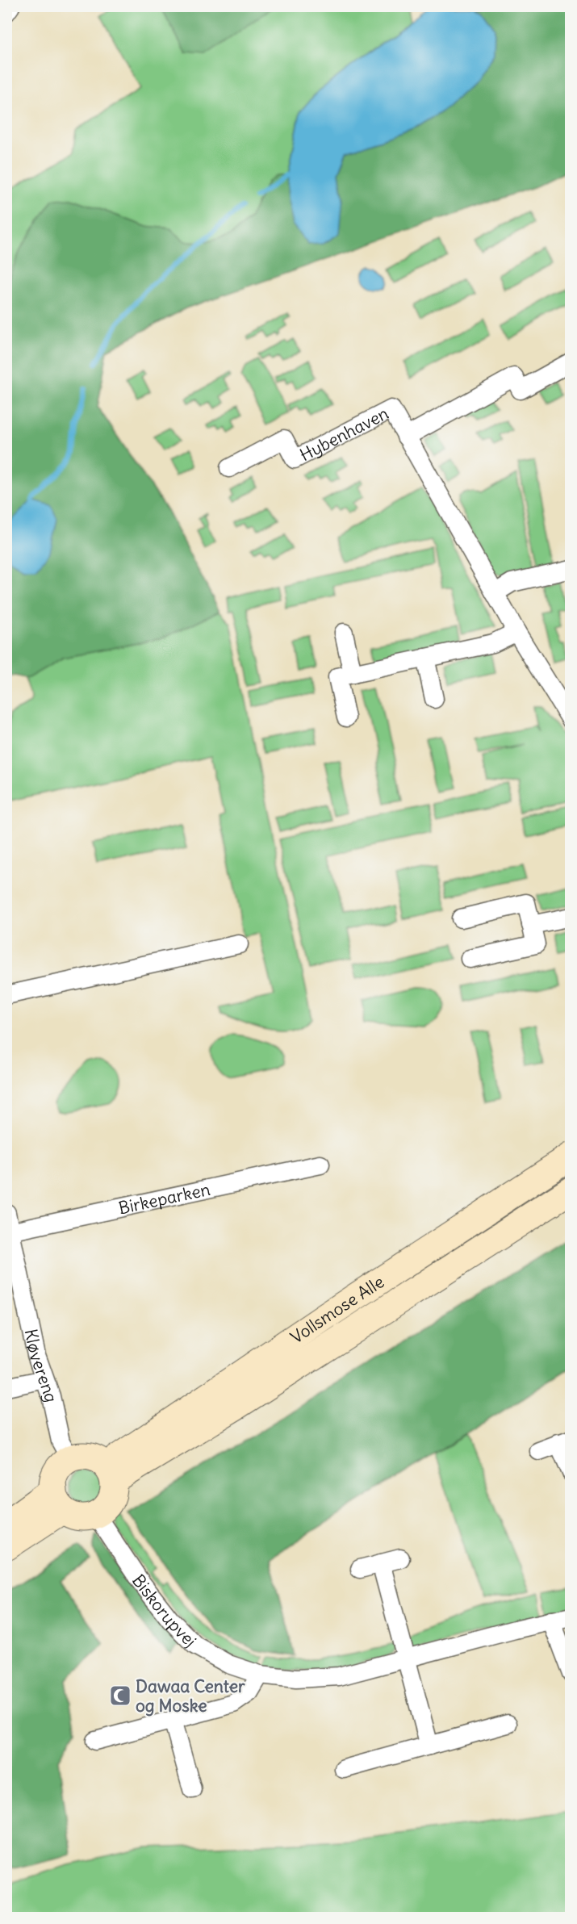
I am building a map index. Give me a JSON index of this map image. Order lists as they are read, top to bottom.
{
  "streets": {
    "street": [
      "Hybenhaven",
      "Birkeparken",
      "Vollsmose Alle",
      "Kløvereng",
      "Biskorupvej"
    ]
  },
  "crossings": [
    ["Birkeparken", "Kløvereng"],
    ["Vollsmose Alle", "Kløvereng"],
    ["Vollsmose Alle", "Biskorupvej"],
    ["Kløvereng", "Biskorupvej"]
  ],
  "places": {
    "mosque": ["Dawaa Center og Moske"]
  }
}
